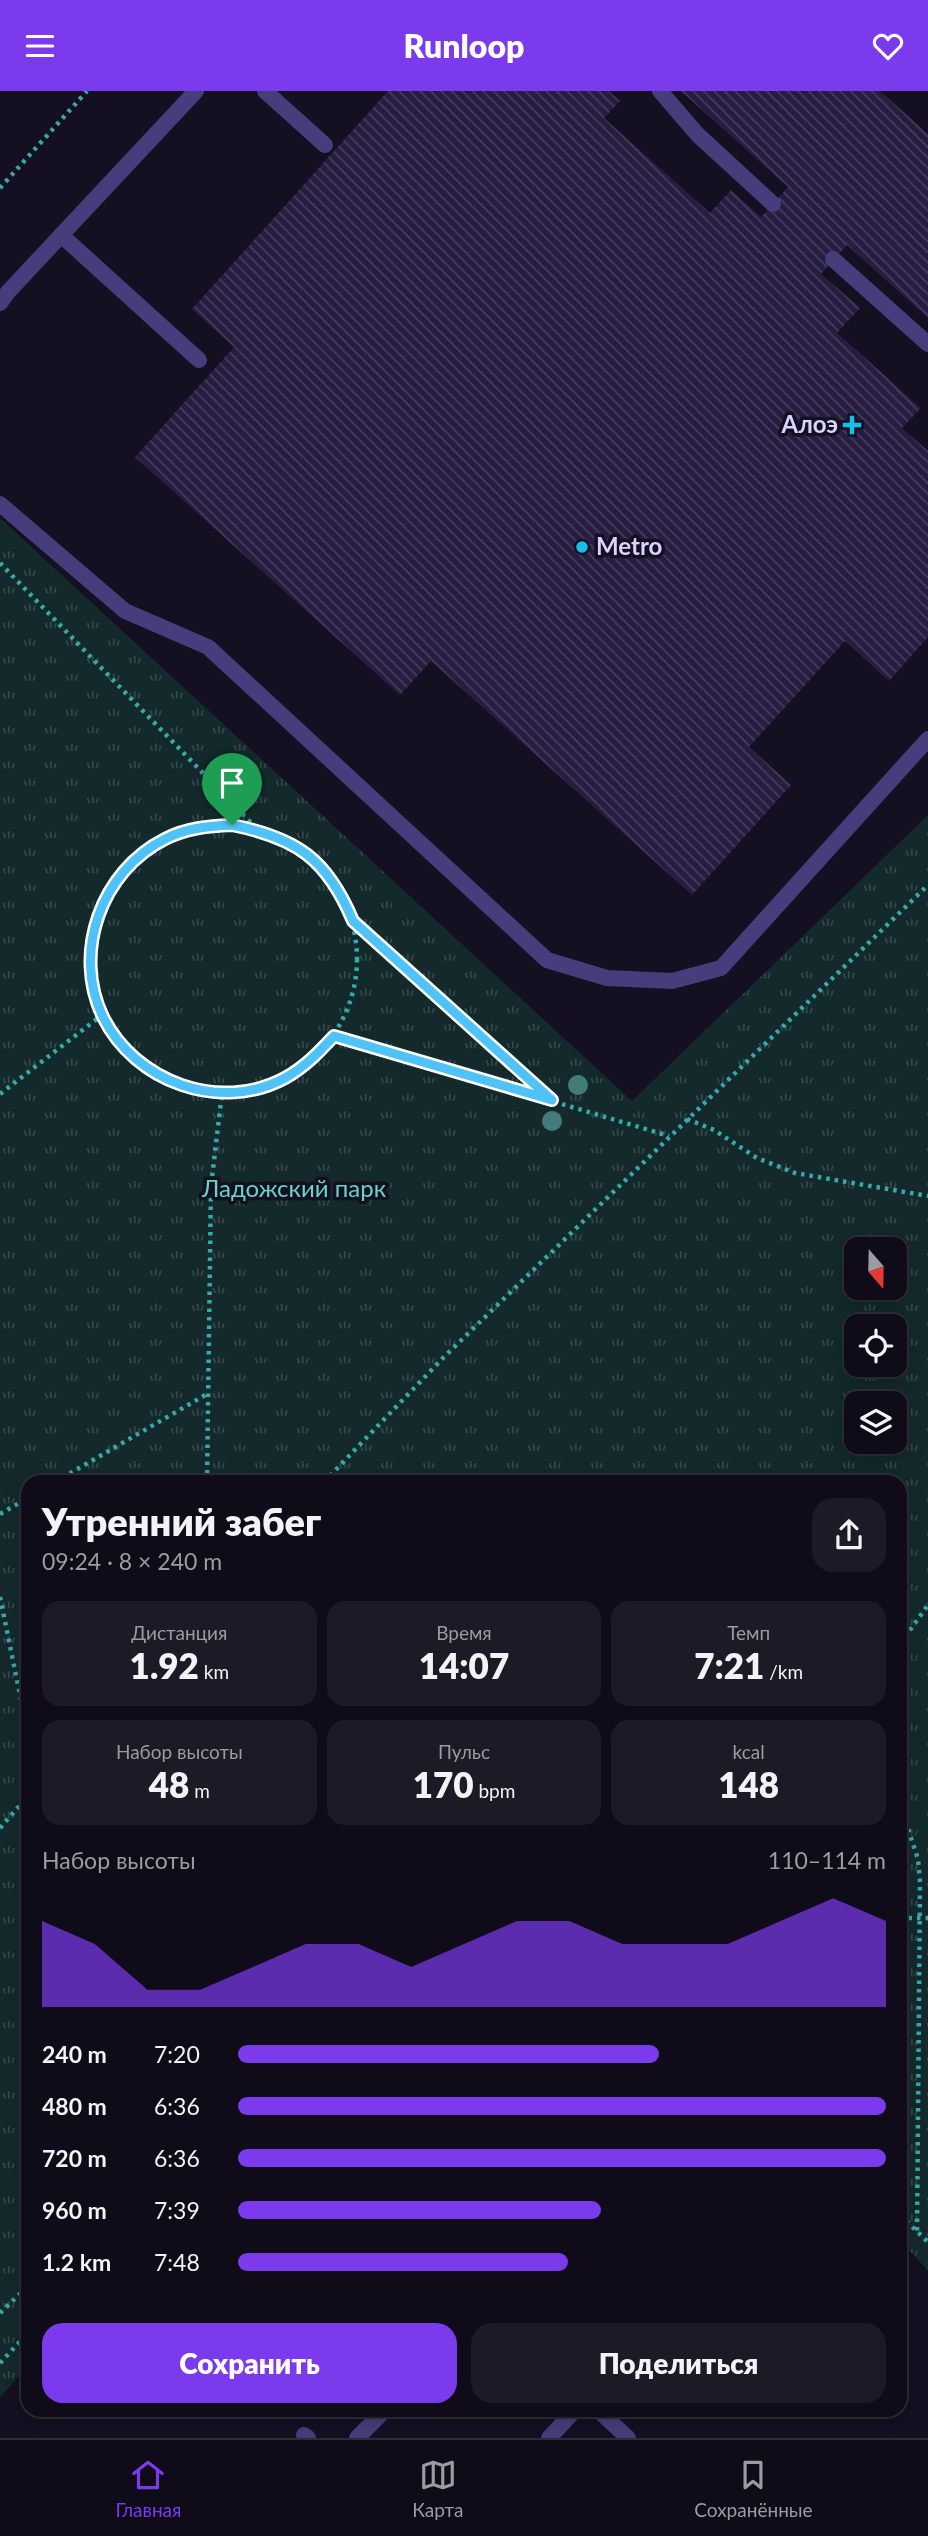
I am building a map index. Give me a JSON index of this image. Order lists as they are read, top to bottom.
{
  "parks": ["Ладожский парк"],
  "places": {
    "health": ["Алоэ"],
    "other": ["Metro"]
  },
  "north": "bottom",
  "page": {
    "header": "Runloop",
    "heading": ["Утренний забег", "09:24 · 8 × 240 m"],
    "stats": [
      ["Дистанция", "1.92 km"],
      ["Время", "14:07"],
      ["Темп", "7:21 /km"],
      ["Набор высоты", "48 m"],
      ["Пульс", "170 bpm"],
      ["kcal", "148"]
    ],
    "chart": ["Набор высоты", "110–114 m"],
    "list": [
      {
        "name": "240 m",
        "note": "7:20"
      },
      {
        "name": "480 m",
        "note": "6:36"
      },
      {
        "name": "720 m",
        "note": "6:36"
      },
      {
        "name": "960 m",
        "note": "7:39"
      },
      {
        "name": "1.2 km",
        "note": "7:48"
      }
    ],
    "buttons": ["Сохранить", "Поделиться"],
    "tabs": ["Главная", "Карта", "Сохранённые"]
  }
}
